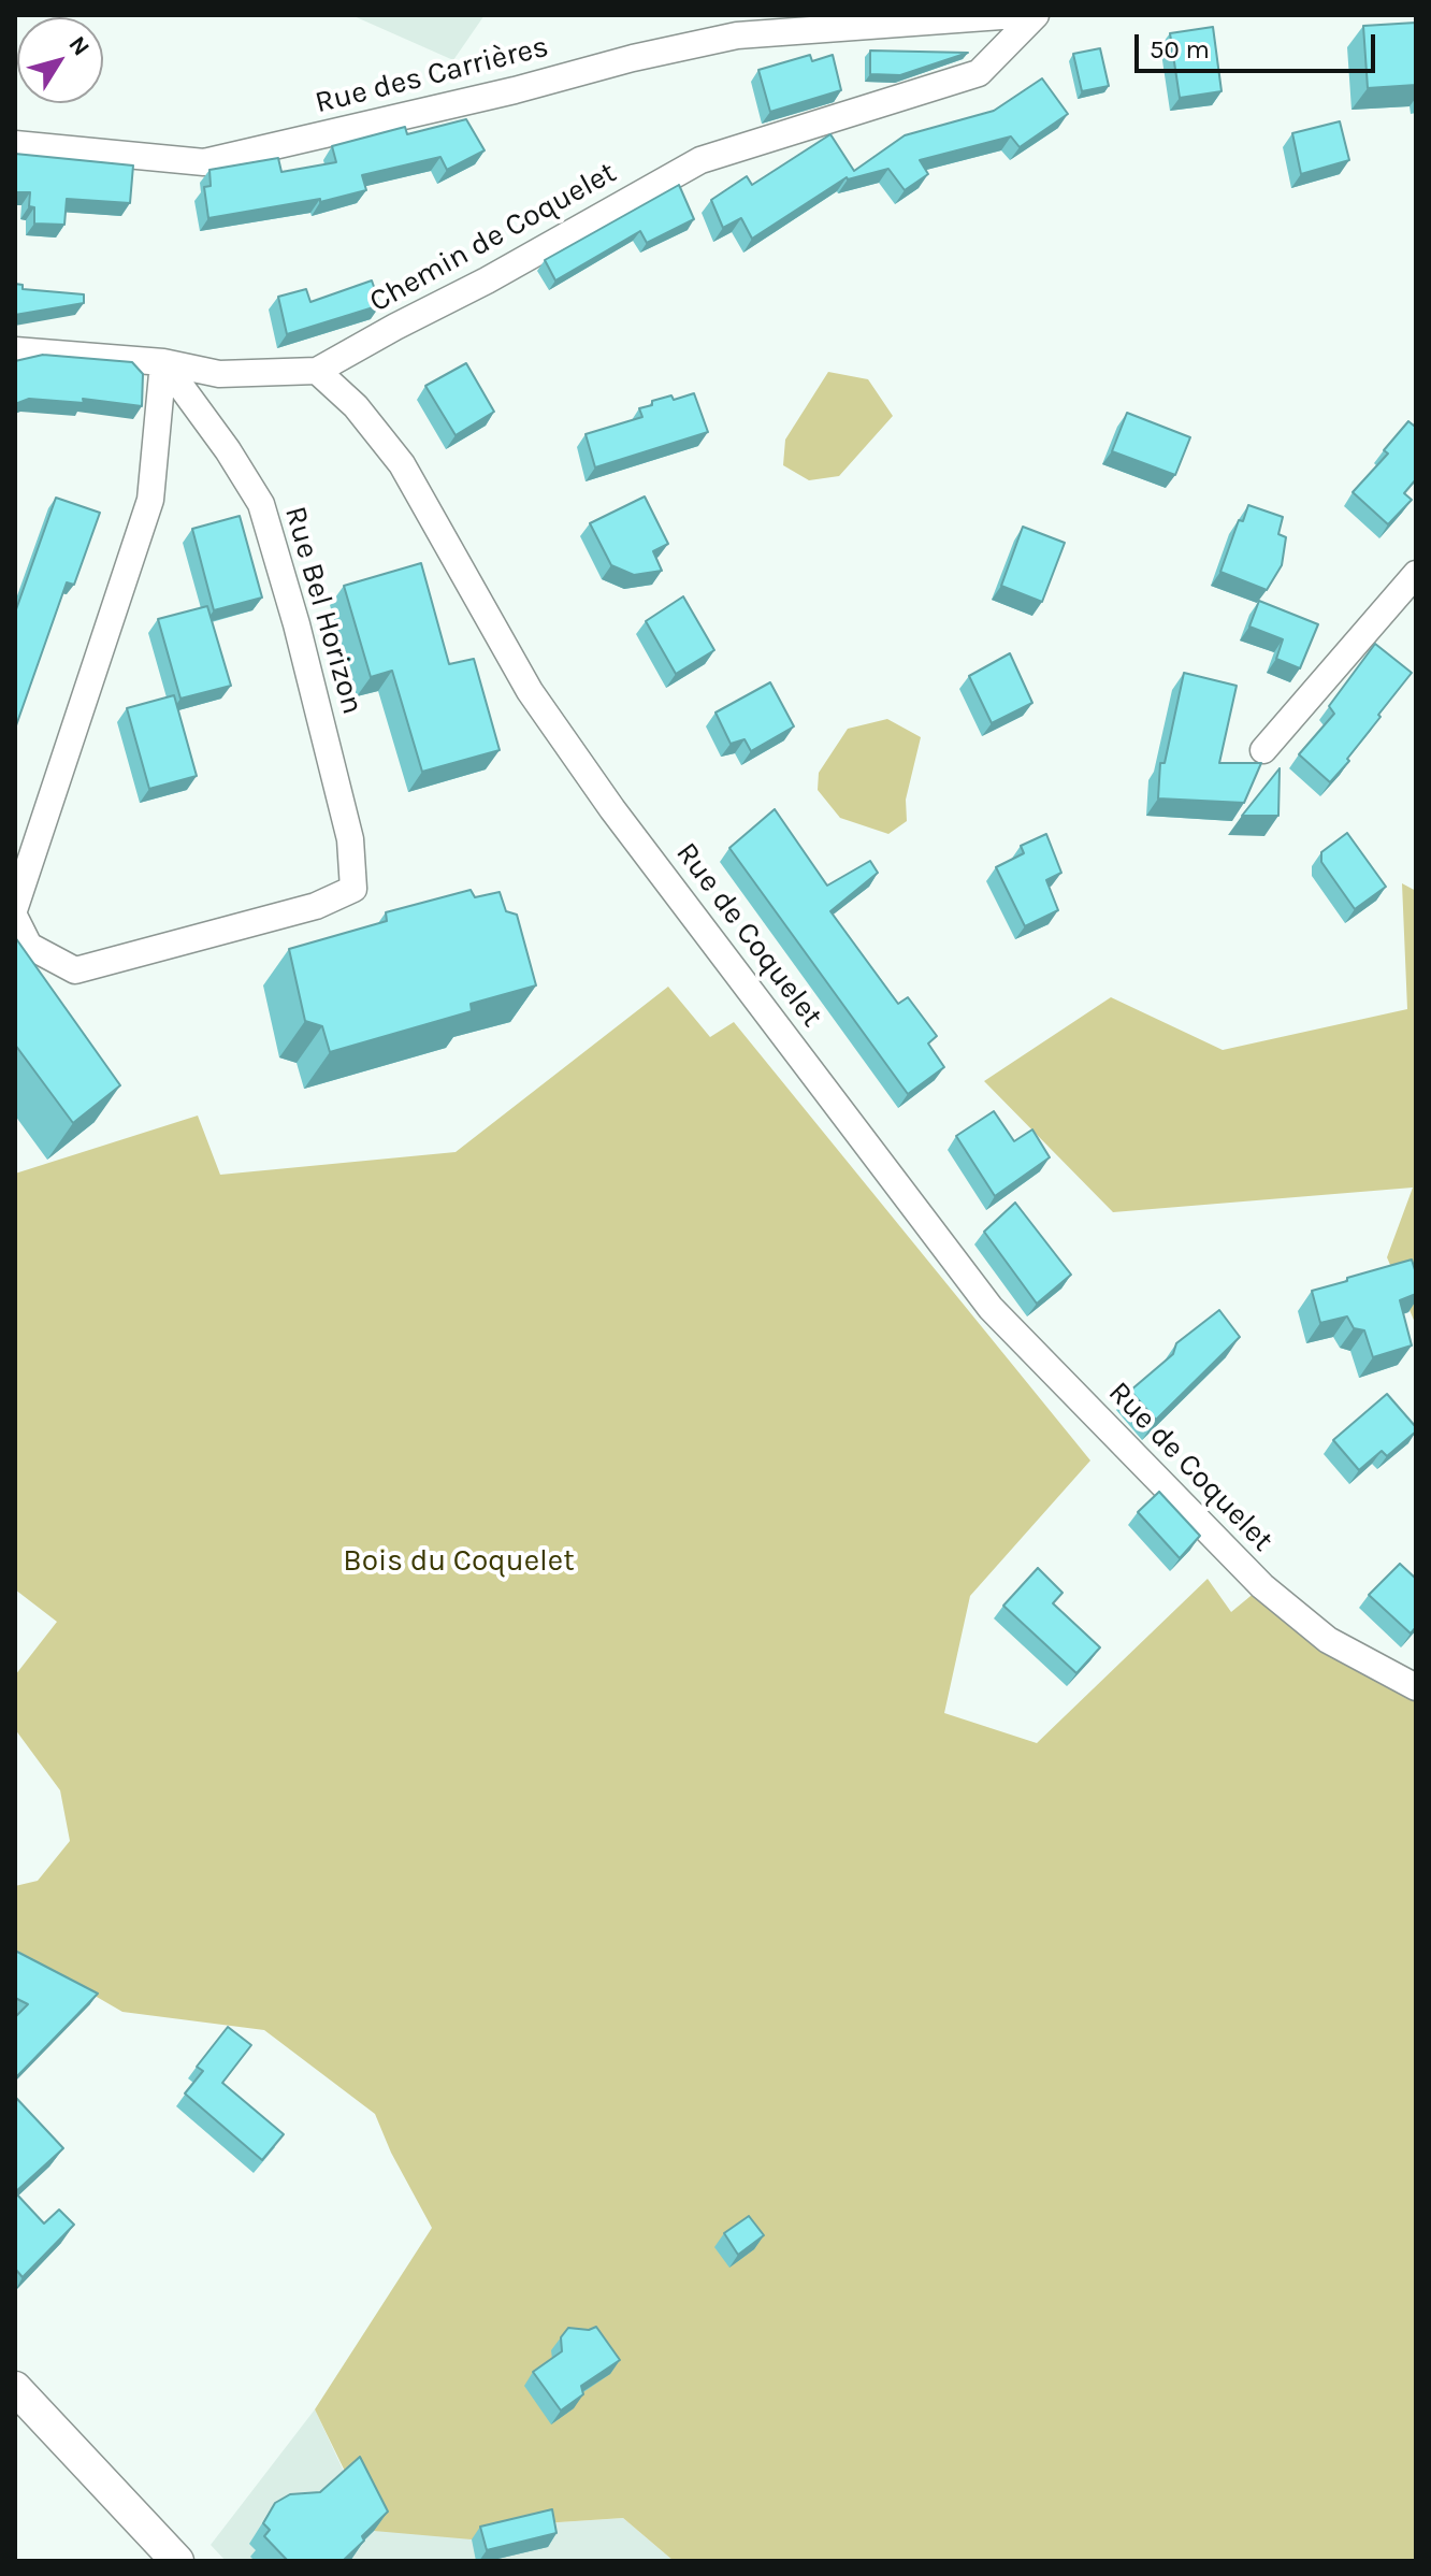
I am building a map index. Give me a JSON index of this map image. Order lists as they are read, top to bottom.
{
  "streets": {
    "street": [
      "Rue des Carrières",
      "Chemin de Coquelet",
      "Rue Bel Horizon",
      "Rue de Coquelet"
    ]
  },
  "crossings": [
    ["Chemin de Coquelet", "Rue de Coquelet"]
  ],
  "parks": ["Bois du Coquelet"],
  "scale_bar": "50 m",
  "north": "top right"
}
